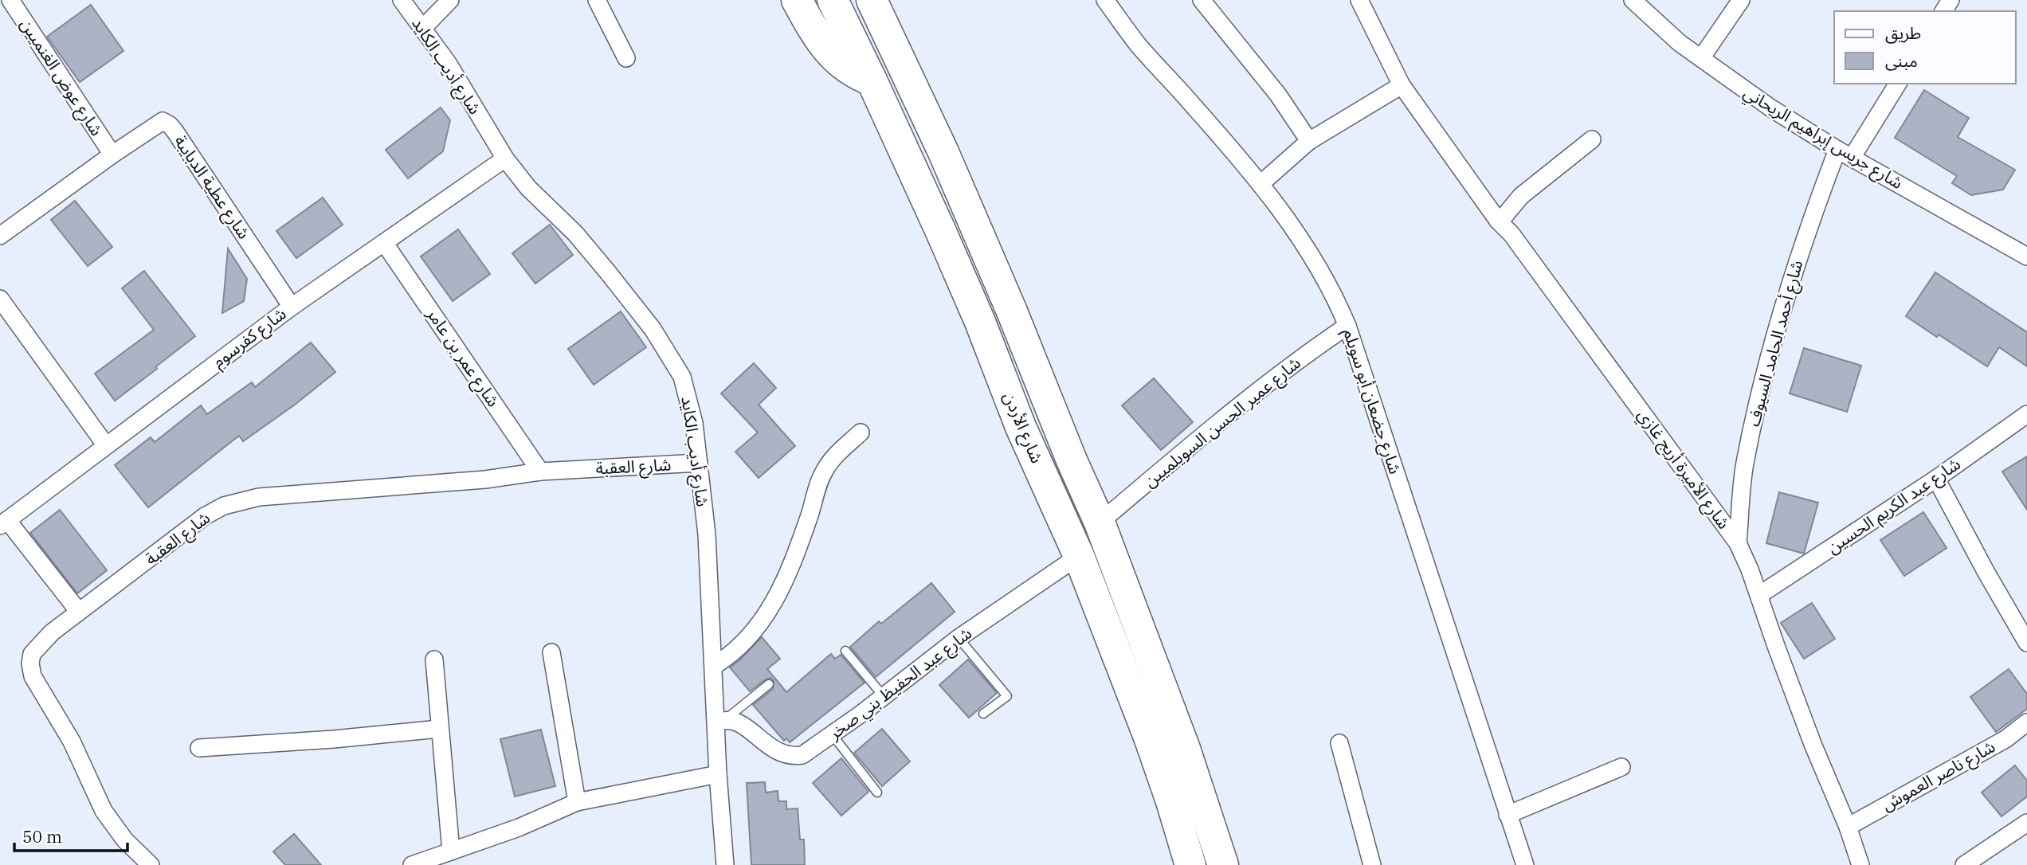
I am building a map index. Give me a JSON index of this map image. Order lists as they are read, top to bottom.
{
  "streets": {
    "highway": ["شارع الأردن"],
    "street": [
      "شارع أديب الكايد",
      "شارع عوض الغنميين",
      "شارع جريس إبراهيم الريحاني",
      "شارع عطية الدبايبة",
      "شارع كفرسوم",
      "شارع أحمد الحامد السيوف",
      "شارع عمر بن عامر",
      "شارع جضعان أبو سويلم",
      "شارع عمير الحسن السويلميين",
      "شارع العقبة",
      "شارع الأميرة أريج غازي",
      "شارع عبد الكريم الحسين",
      "شارع عبد الحفيظ بني صخر",
      "شارع ناصر العموش"
    ]
  },
  "crossings": [
    ["شارع أديب الكايد", "شارع كفرسوم"],
    ["شارع أديب الكايد", "شارع العقبة"],
    ["شارع أديب الكايد", "شارع عبد الحفيظ بني صخر"],
    ["شارع عوض الغنميين", "شارع عطية الدبايبة"],
    ["شارع جريس إبراهيم الريحاني", "شارع أحمد الحامد السيوف"],
    ["شارع عطية الدبايبة", "شارع كفرسوم"],
    ["شارع كفرسوم", "شارع عمر بن عامر"],
    ["شارع أحمد الحامد السيوف", "شارع الأميرة أريج غازي"],
    ["شارع عمر بن عامر", "شارع العقبة"],
    ["شارع جضعان أبو سويلم", "شارع عمير الحسن السويلميين"],
    ["شارع عمير الحسن السويلميين", "شارع الأردن"],
    ["شارع الأردن", "شارع عبد الحفيظ بني صخر"],
    ["شارع الأميرة أريج غازي", "شارع عبد الكريم الحسين"],
    ["شارع الأميرة أريج غازي", "شارع ناصر العموش"]
  ],
  "legend": ["طريق", "مبنى"],
  "scale_bar": "50 m"
}
